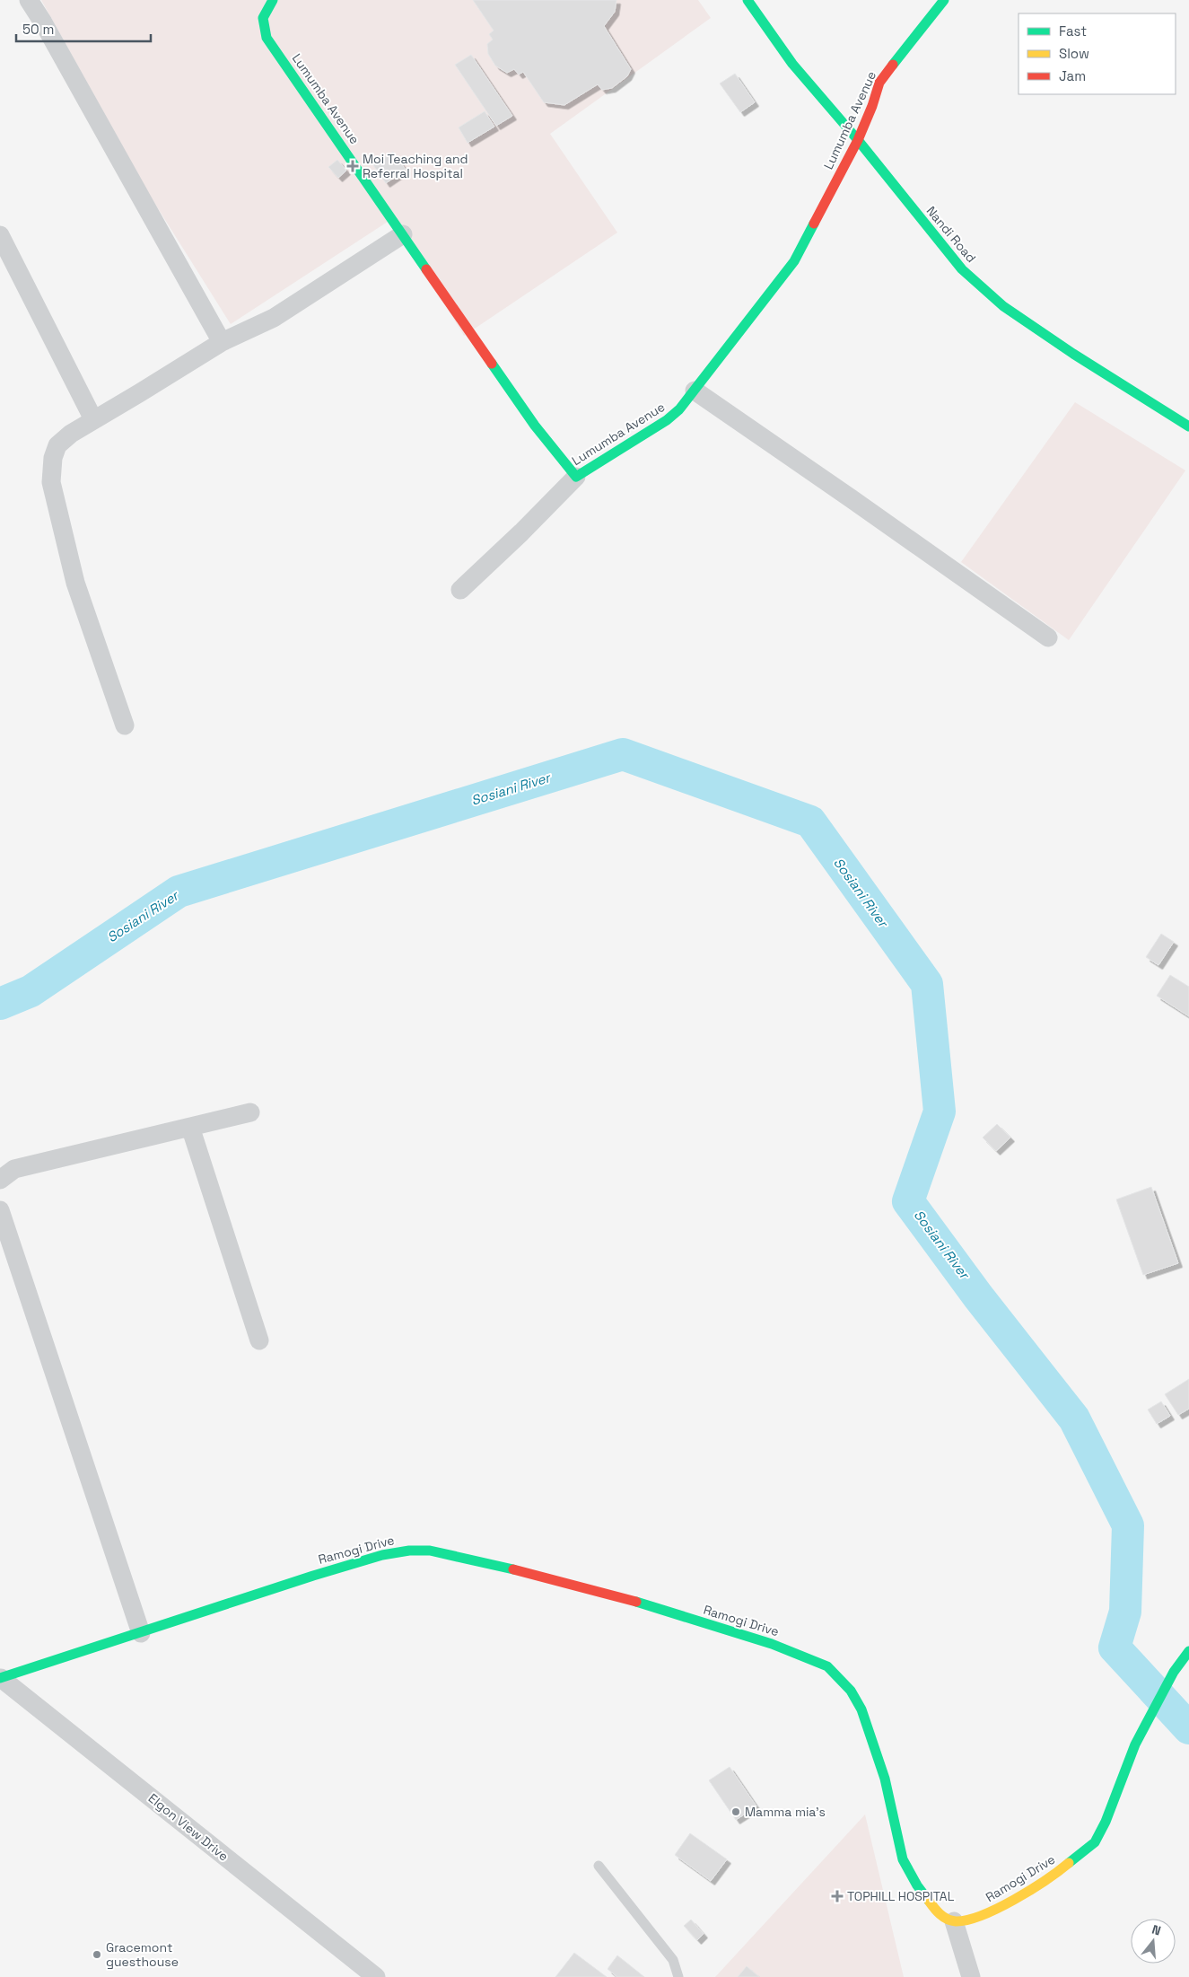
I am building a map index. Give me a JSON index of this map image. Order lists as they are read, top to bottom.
{
  "streets": {
    "street": [
      "Lumumba Avenue",
      "Nandi Road",
      "Ramogi Drive",
      "Elgon View Drive"
    ]
  },
  "crossings": [
    ["Lumumba Avenue", "Nandi Road"],
    ["Ramogi Drive", "Elgon View Drive"]
  ],
  "water": ["Sosiani River"],
  "places": {
    "health": ["Moi Teaching and Referral Hospital", "TOPHILL HOSPITAL"],
    "other": ["Mamma mia's", "Gracemont guesthouse"]
  },
  "legend": ["Fast", "Slow", "Jam"],
  "scale_bar": "50 m",
  "north": "top"
}
